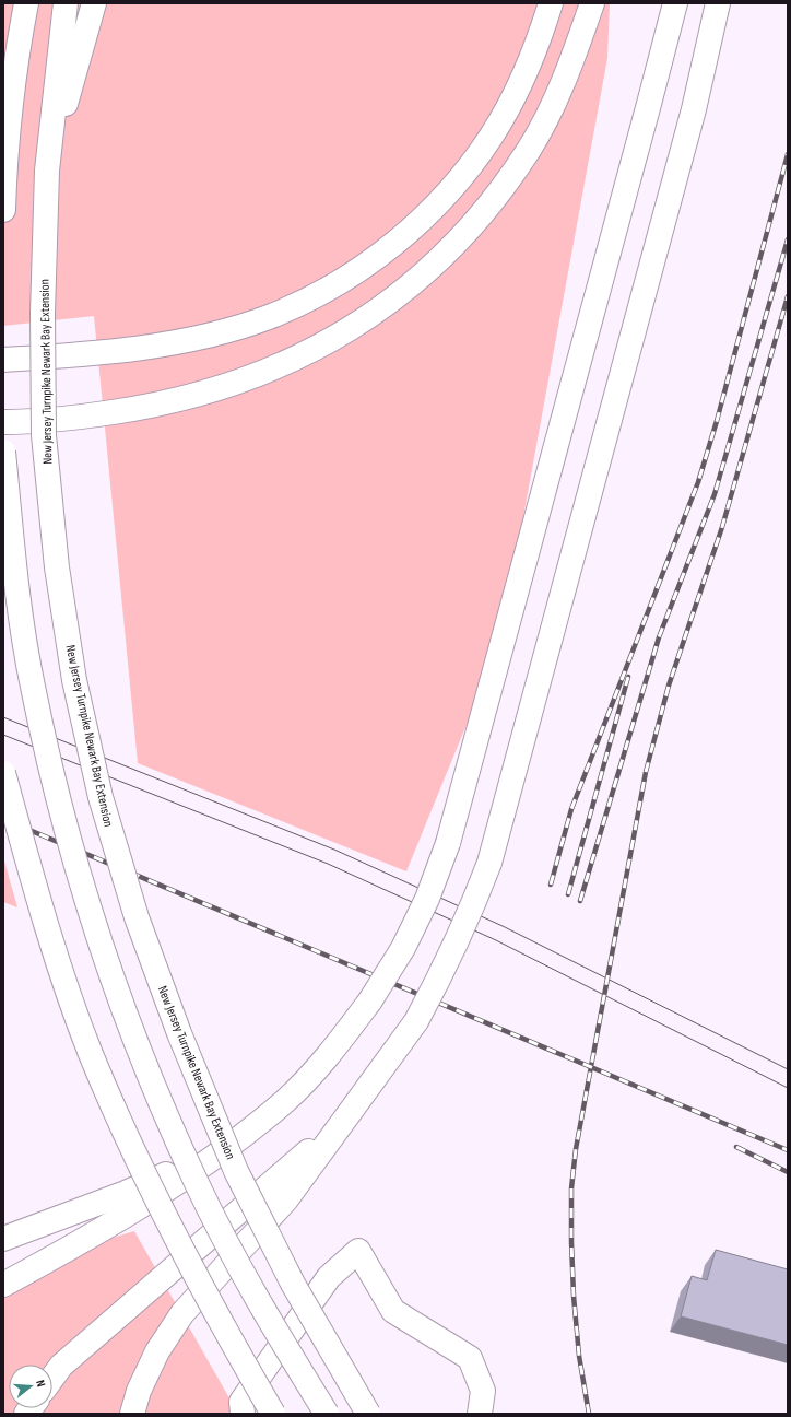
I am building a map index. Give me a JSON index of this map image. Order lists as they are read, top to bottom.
{
  "streets": {
    "main road": ["New Jersey Turnpike Newark Bay Extension"]
  },
  "north": "right"
}
